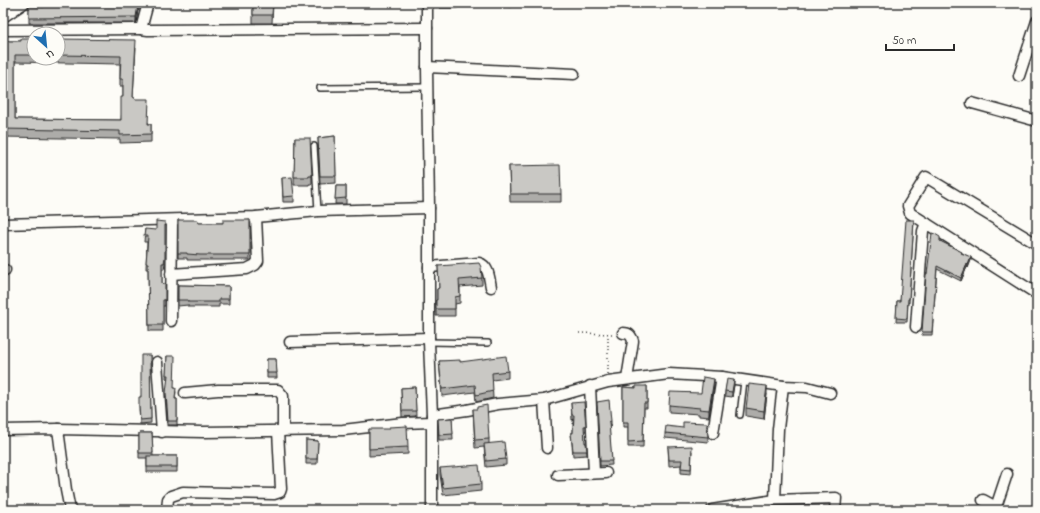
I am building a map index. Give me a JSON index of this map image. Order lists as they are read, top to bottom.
{
  "scale_bar": "50 m",
  "north": "bottom right"
}
